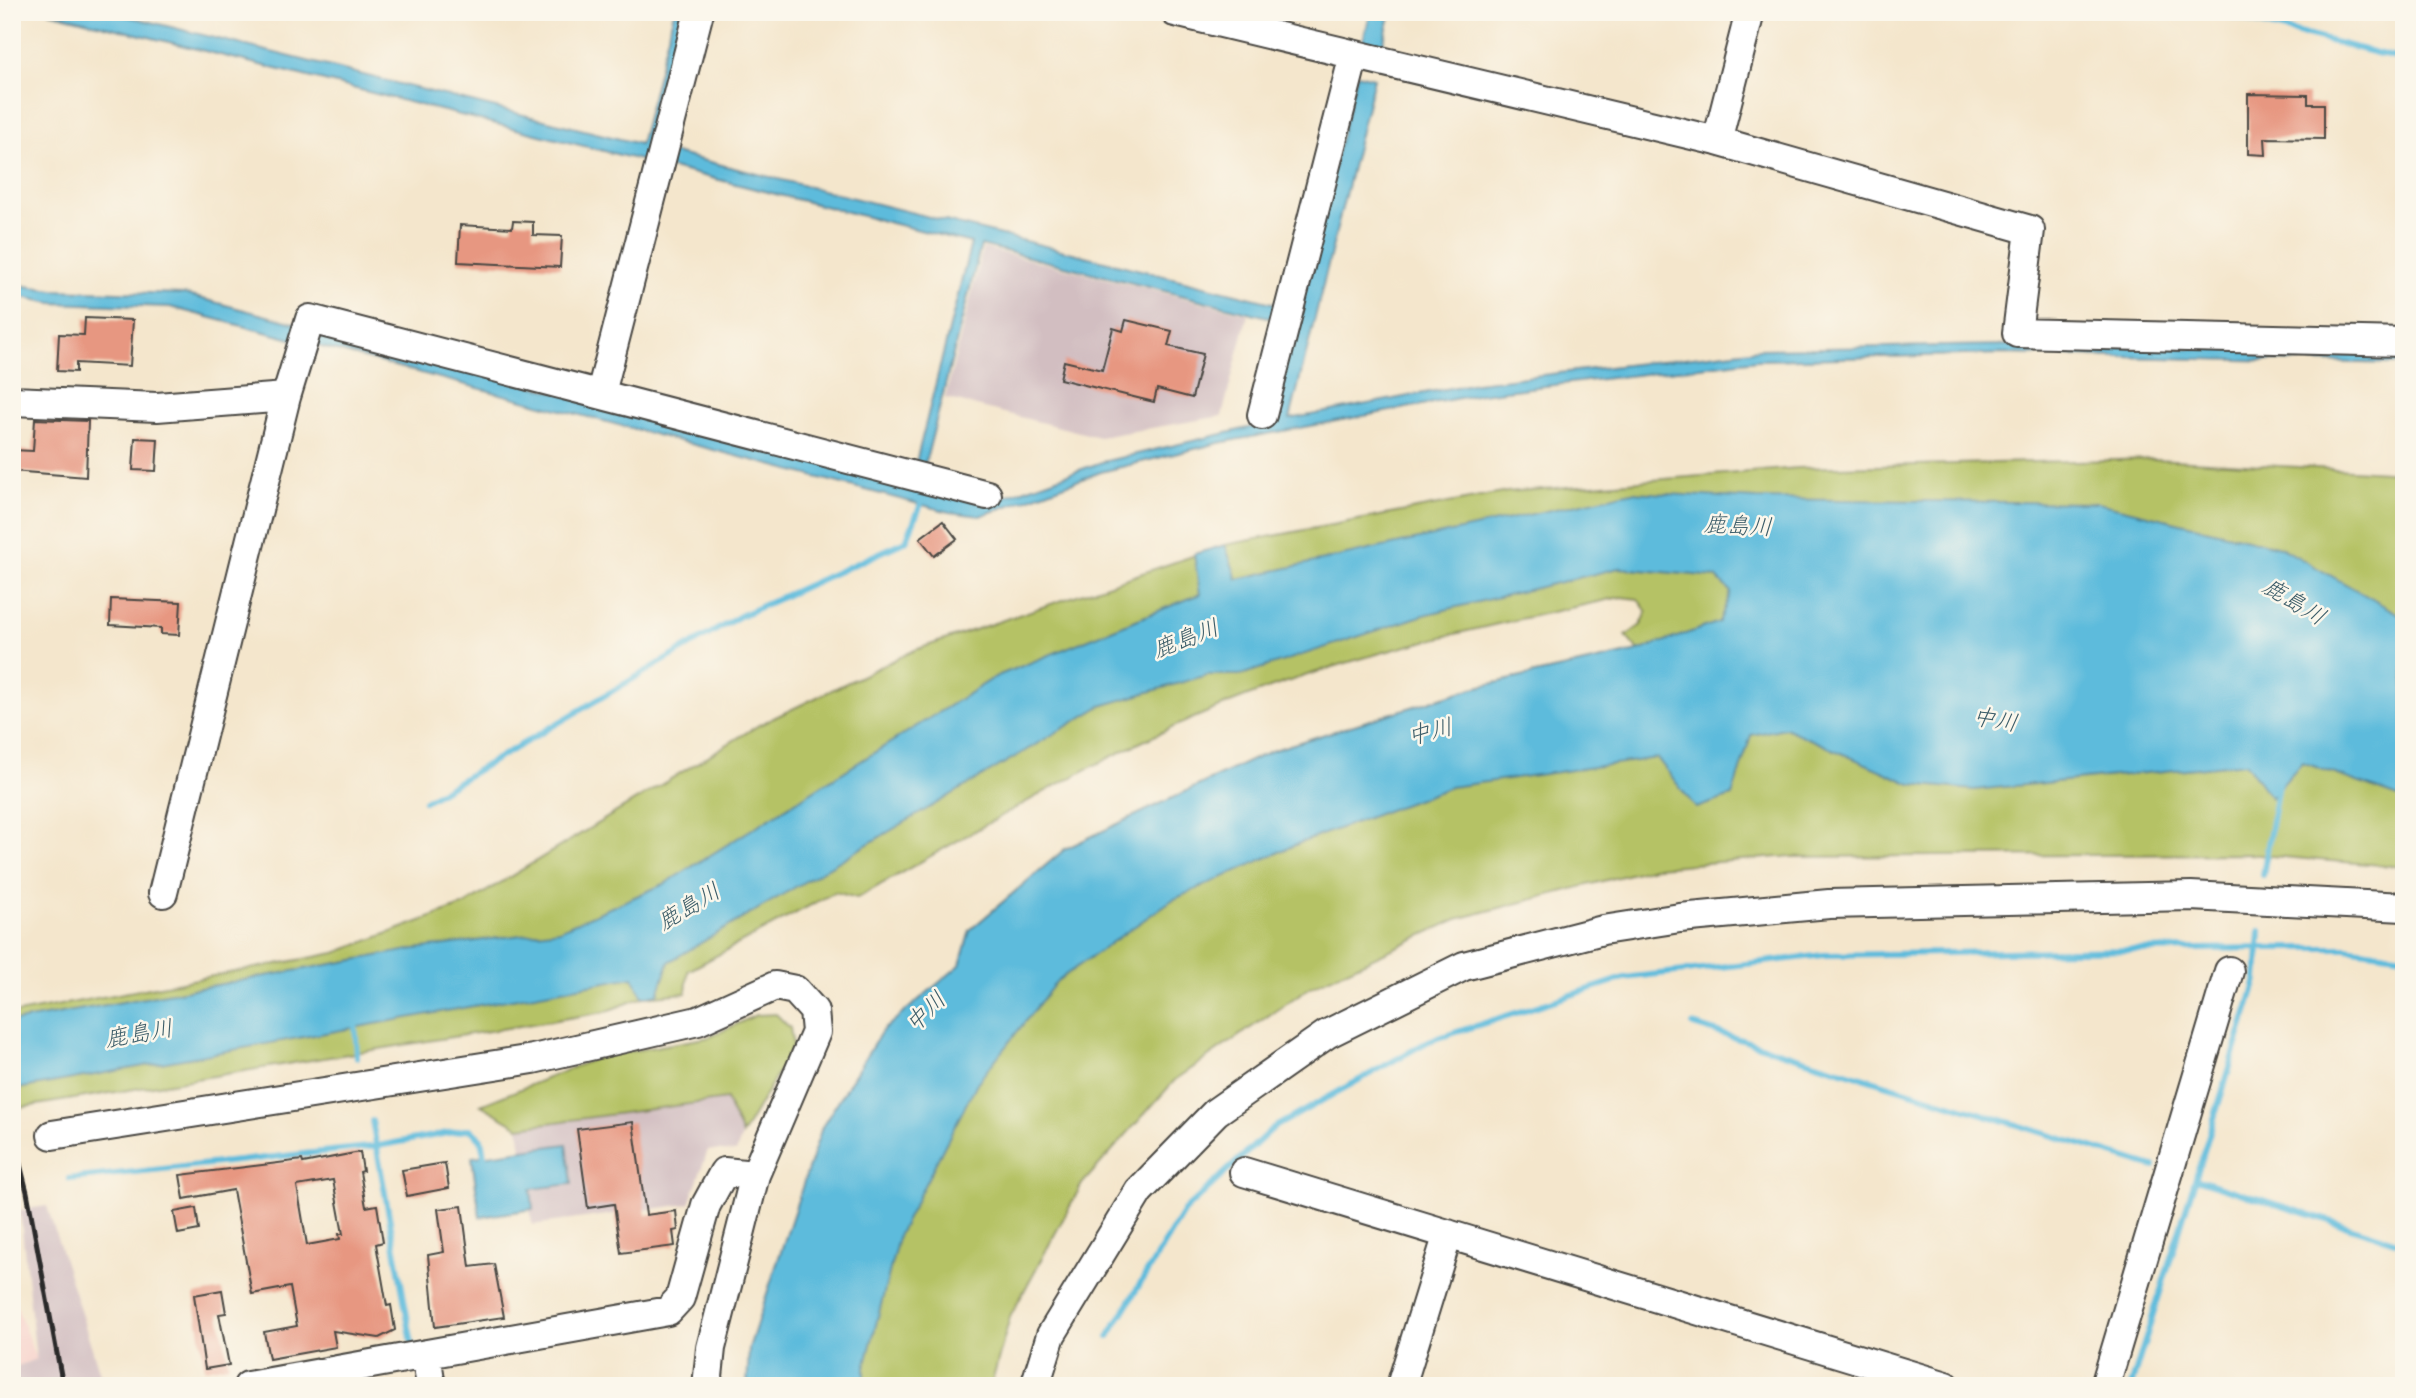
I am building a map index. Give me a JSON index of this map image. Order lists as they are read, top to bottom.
{
  "water": ["鹿島川", "中川"]
}
